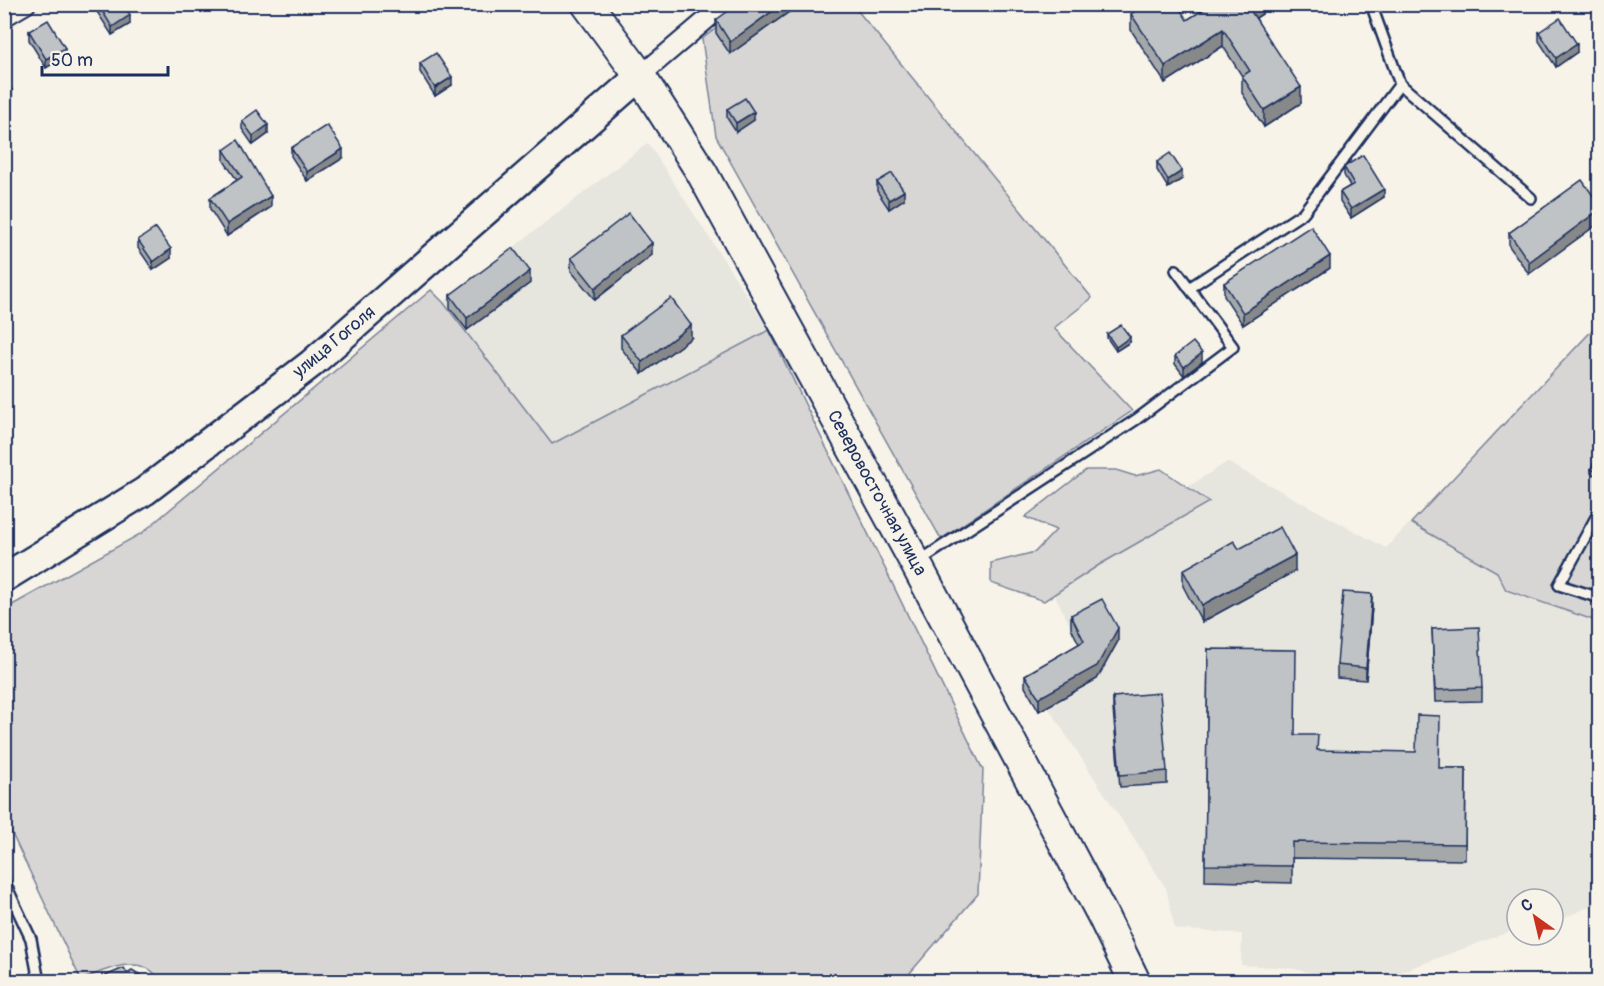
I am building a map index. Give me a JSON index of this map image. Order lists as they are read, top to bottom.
{
  "streets": {
    "main road": ["Северовосточная улица"],
    "street": ["улица Гоголя"]
  },
  "crossings": [
    ["улица Гоголя", "Северовосточная улица"]
  ],
  "scale_bar": "50 m",
  "north": "top left"
}
